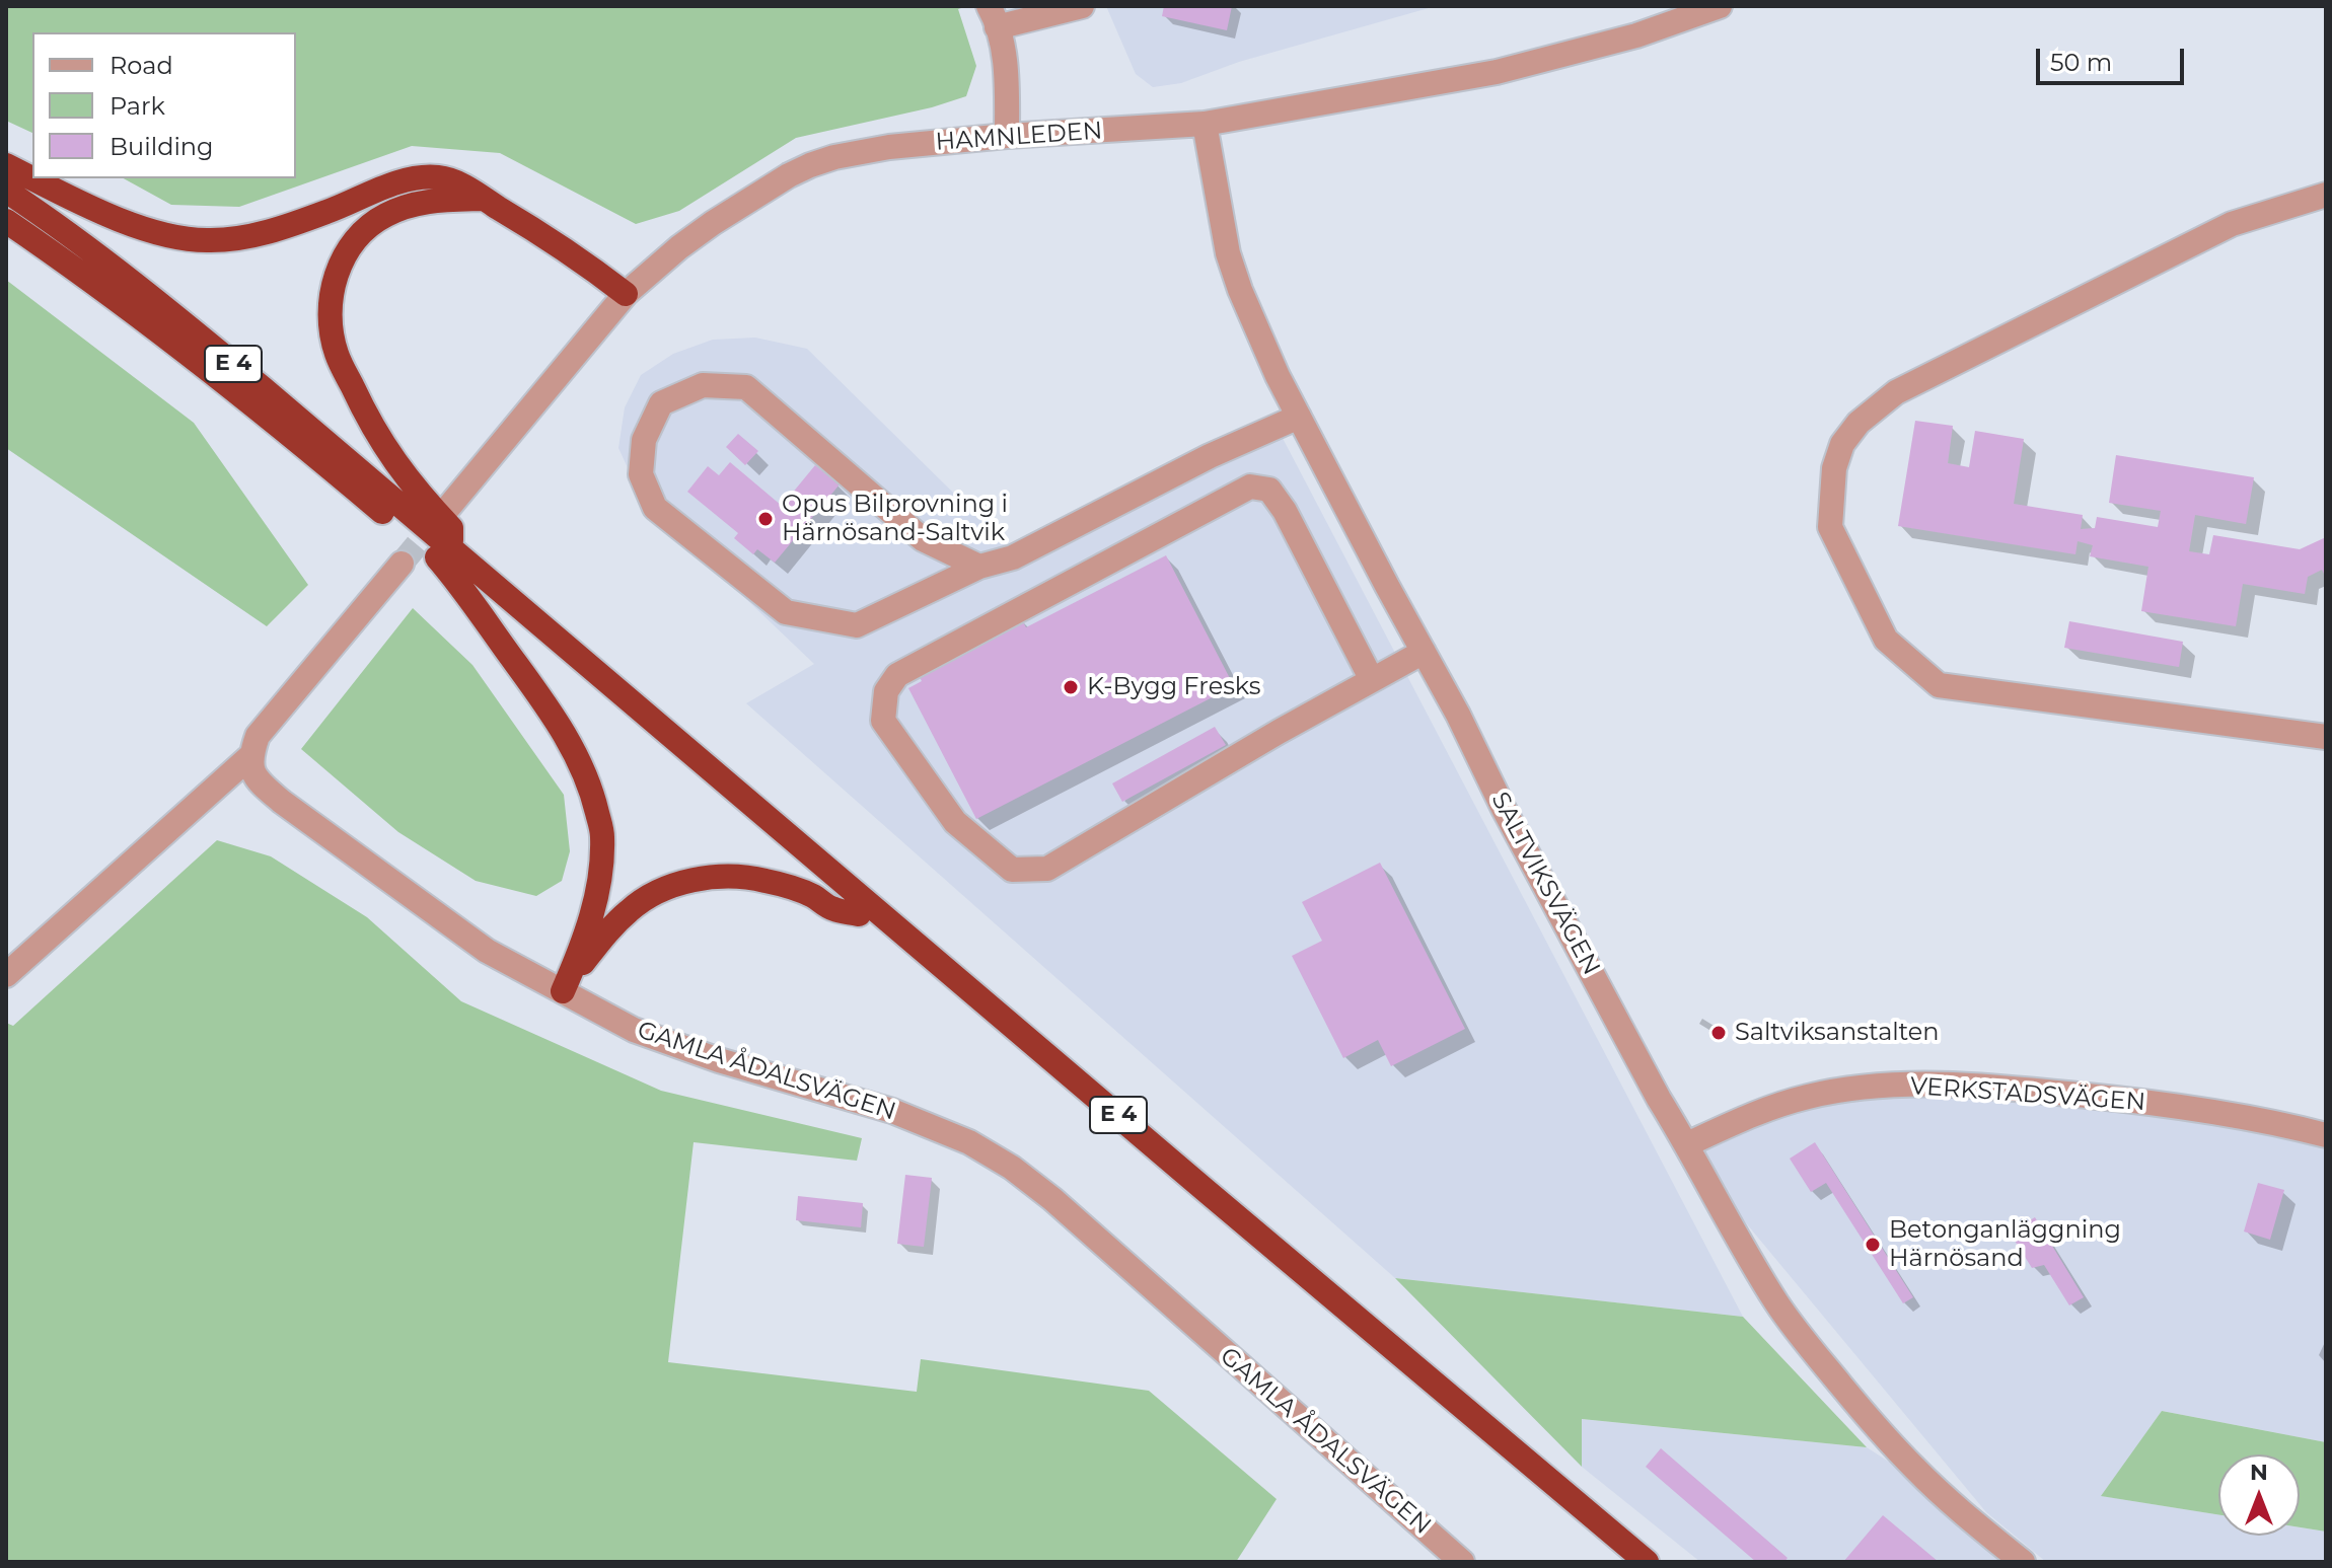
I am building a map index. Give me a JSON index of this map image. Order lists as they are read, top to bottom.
{
  "streets": {
    "highway": ["E 4"],
    "street": [
      "HAMNLEDEN",
      "SALTVIKSVÄGEN",
      "GAMLA ÅDALSVÄGEN",
      "VERKSTADSVÄGEN"
    ]
  },
  "crossings": [
    ["HAMNLEDEN", "SALTVIKSVÄGEN"],
    ["E 4", "GAMLA ÅDALSVÄGEN"],
    ["SALTVIKSVÄGEN", "VERKSTADSVÄGEN"]
  ],
  "places": [
    "Opus Bilprovning i Härnösand-Saltvik",
    "K-Bygg Fresks",
    "Saltviksanstalten",
    "Betonganläggning Härnösand"
  ],
  "legend": ["Road", "Park", "Building"],
  "scale_bar": "50 m",
  "north": "top"
}
